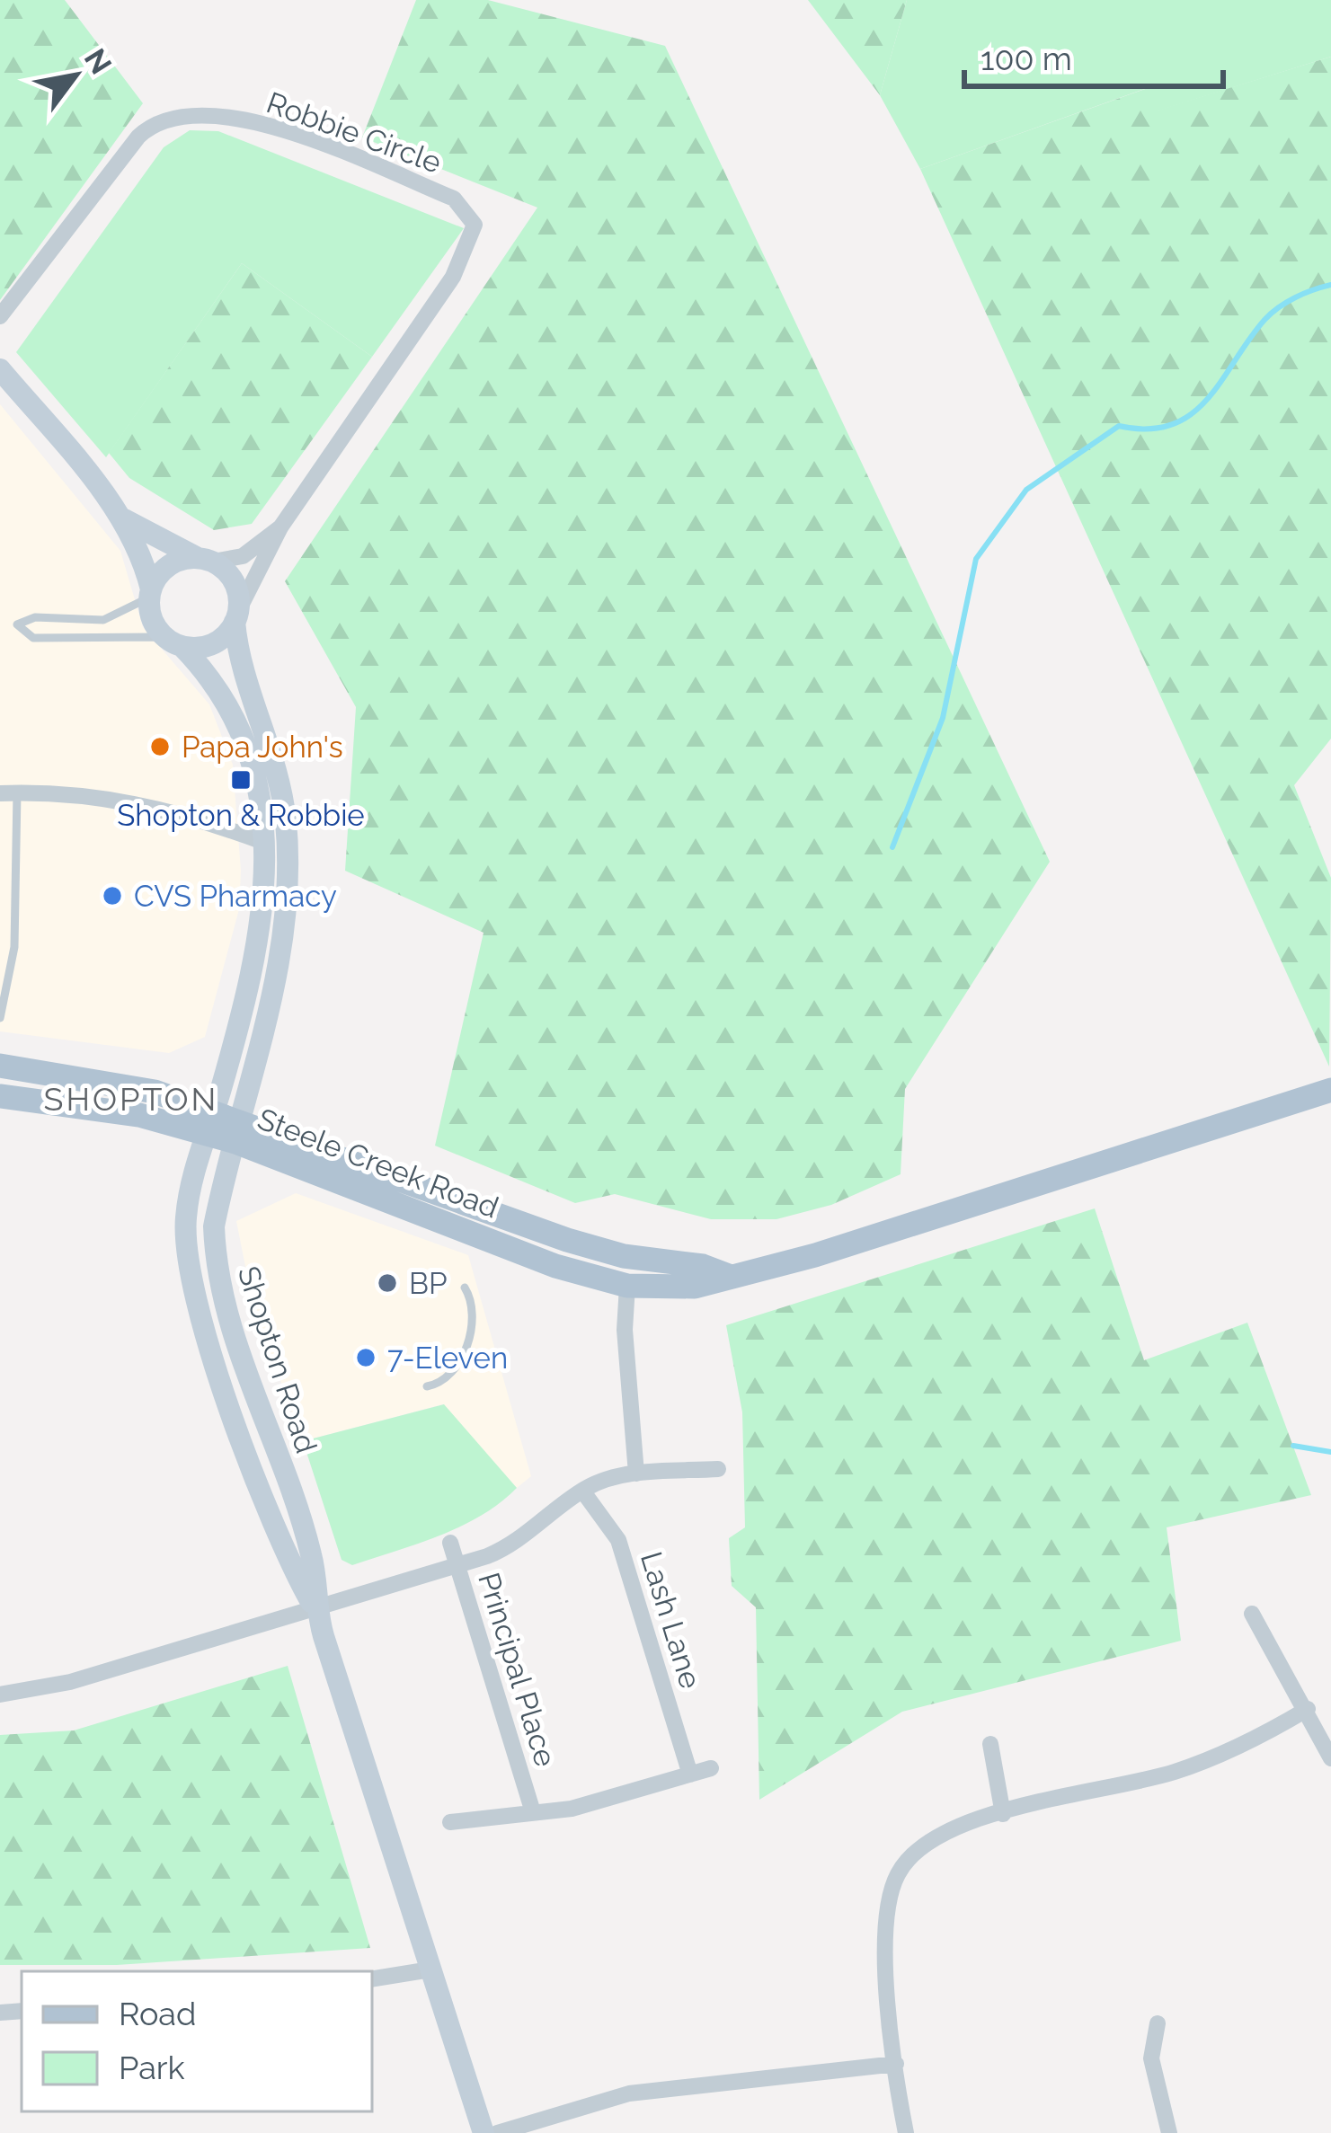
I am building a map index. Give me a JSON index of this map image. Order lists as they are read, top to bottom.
{
  "streets": {
    "main road": ["Steele Creek Road"],
    "street": [
      "Robbie Circle",
      "Shopton Road",
      "Lash Lane",
      "Principal Place"
    ]
  },
  "crossings": [
    ["Robbie Circle", "Shopton Road"],
    ["Steele Creek Road", "Shopton Road"]
  ],
  "districts": ["SHOPTON"],
  "places": {
    "other": [
      "Papa John's",
      "CVS Pharmacy",
      "BP",
      "7-Eleven"
    ],
    "transit": ["Shopton & Robbie"]
  },
  "legend": ["Road", "Park"],
  "scale_bar": "100 m",
  "north": "top right"
}
